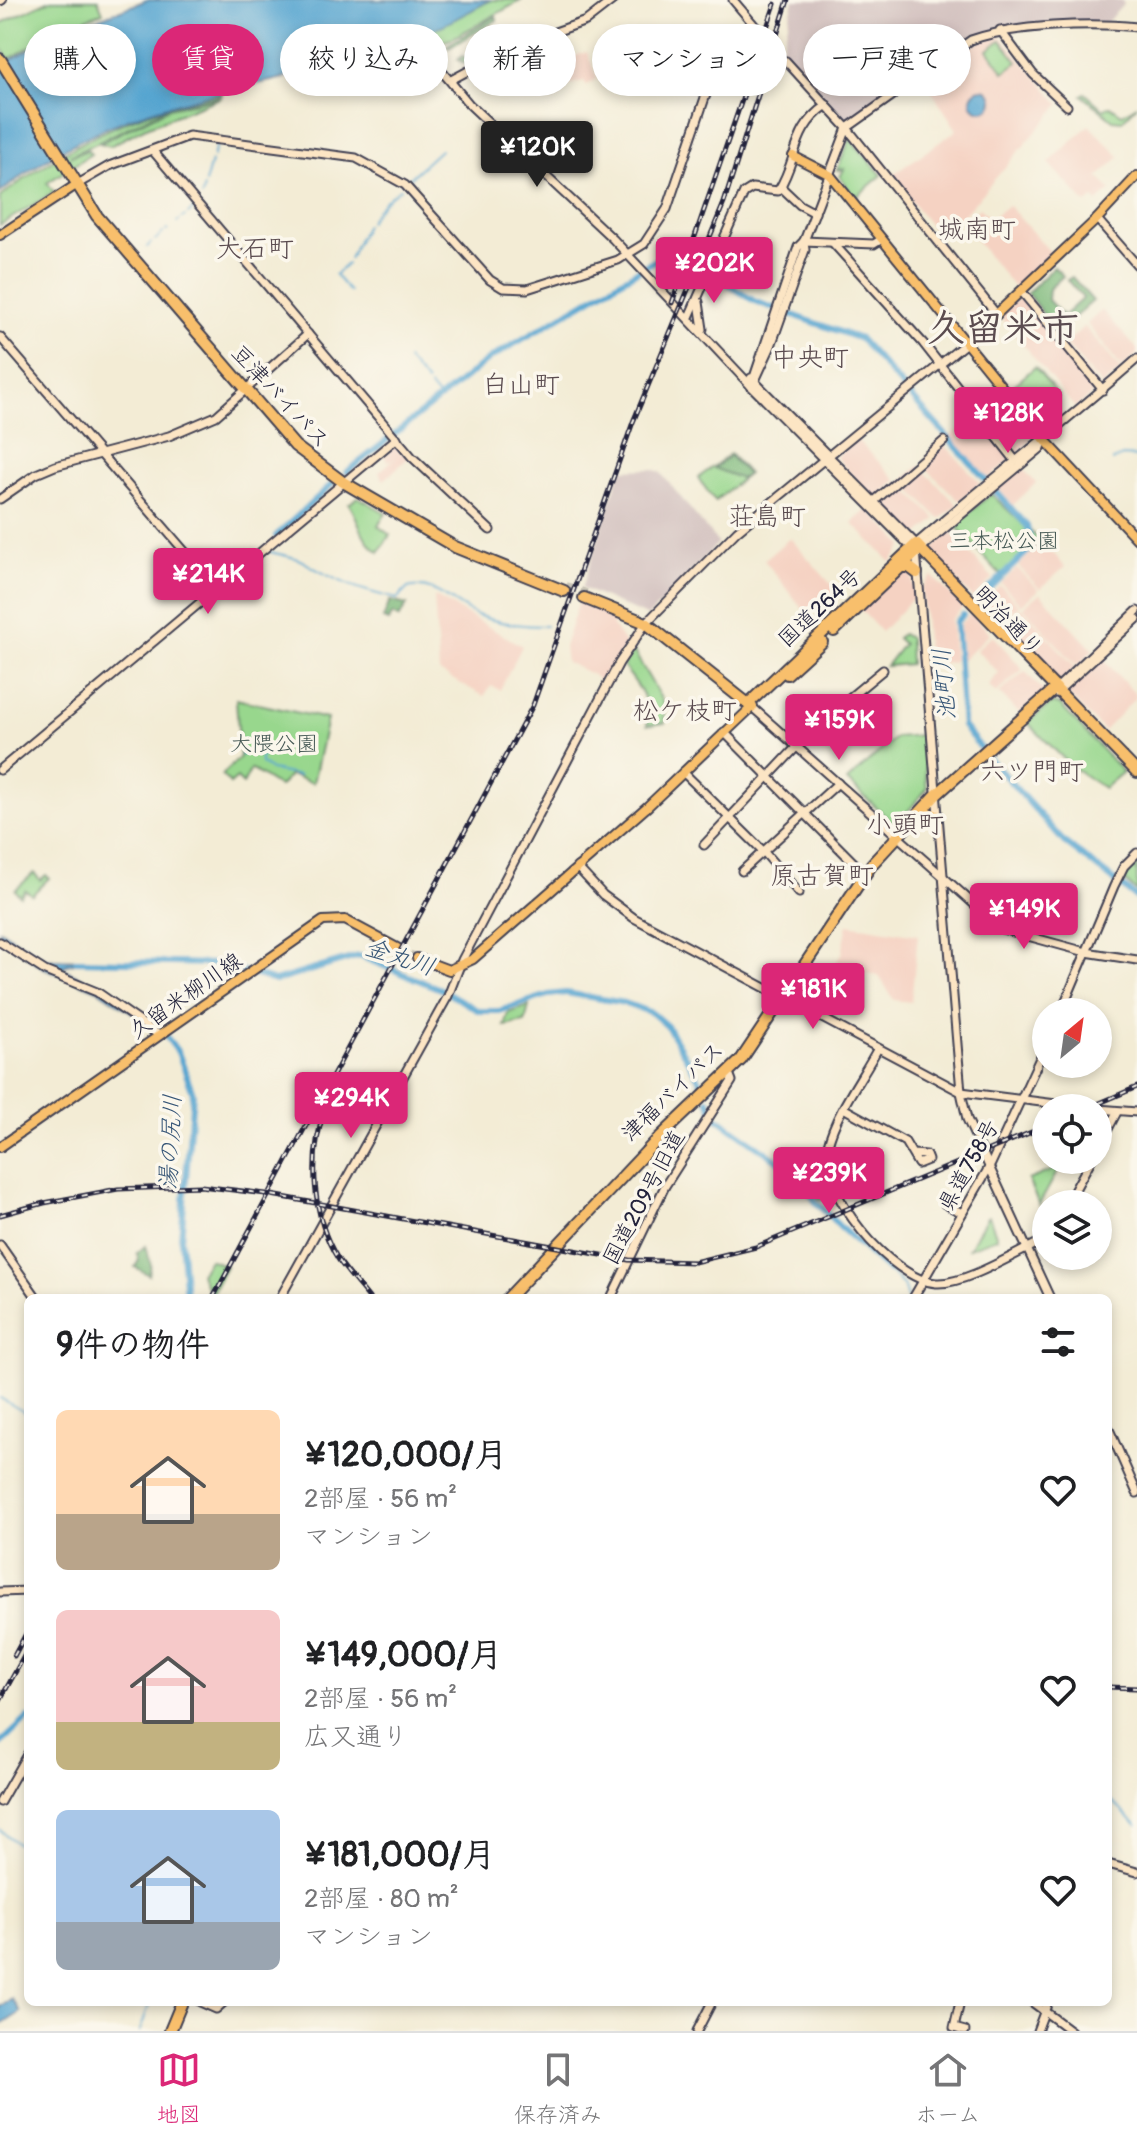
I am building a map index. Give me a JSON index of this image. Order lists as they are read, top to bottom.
{
  "streets": {
    "highway": [
      "豆津バイパス",
      "国道264号",
      "明治通り",
      "津福バイパス"
    ],
    "main road": ["久留米柳川線"],
    "street": ["県道758号", "国道209号旧道"]
  },
  "crossings": [
    ["国道264号", "明治通り"],
    ["津福バイパス", "国道209号旧道"]
  ],
  "districts": [
    "城南町",
    "大石町",
    "久留米市",
    "中央町",
    "白山町",
    "荘島町",
    "松ケ枝町",
    "六ツ門町",
    "小頭町",
    "原古賀町"
  ],
  "water": ["池町川", "金丸川", "湯の尻川"],
  "parks": ["三本松公園", "大隈公園"],
  "north": "top right",
  "page": {
    "chip": [
      "購入",
      "賃貸",
      "絞り込み",
      "新着",
      "マンション",
      "一戸建て"
    ],
    "price": [
      "¥120K",
      "¥202K",
      "¥128K",
      "¥214K",
      "¥159K",
      "¥149K",
      "¥181K",
      "¥294K",
      "¥239K"
    ],
    "heading": "9件の物件",
    "list": [
      {
        "name": "¥120,000/月",
        "note": "2部屋 · 56 m² · マンション"
      },
      {
        "name": "¥149,000/月",
        "note": "2部屋 · 56 m² · 広又通り"
      },
      {
        "name": "¥181,000/月",
        "note": "2部屋 · 80 m² · マンション"
      }
    ],
    "tabs": ["地図", "保存済み", "ホーム"]
  }
}
